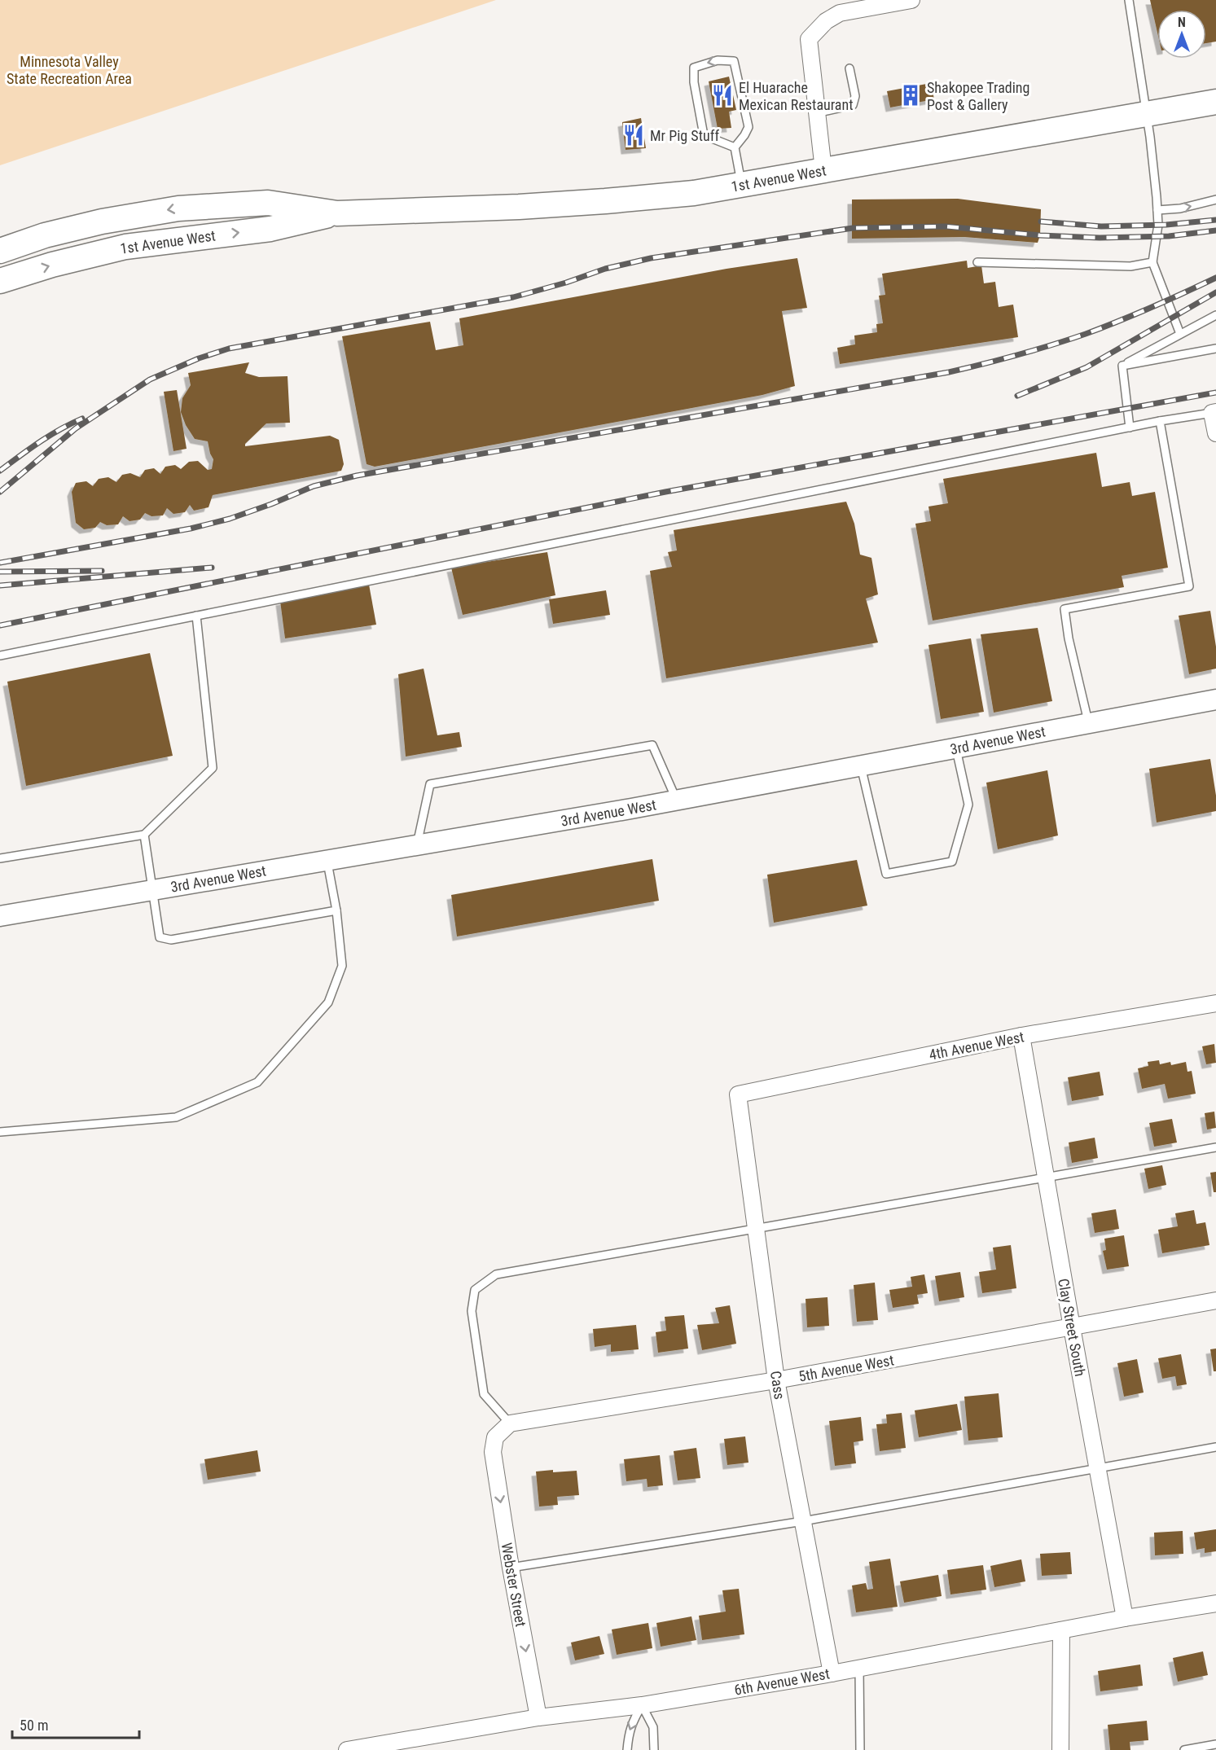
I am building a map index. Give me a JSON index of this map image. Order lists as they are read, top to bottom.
{
  "streets": {
    "main road": ["1st Avenue West"],
    "street": [
      "3rd Avenue West",
      "4th Avenue West",
      "Clay Street South",
      "5th Avenue West",
      "Cass",
      "Webster Street",
      "6th Avenue West"
    ]
  },
  "crossings": [
    ["4th Avenue West", "Clay Street South"],
    ["4th Avenue West", "Cass"],
    ["Clay Street South", "5th Avenue West"],
    ["Clay Street South", "6th Avenue West"],
    ["5th Avenue West", "Cass"],
    ["5th Avenue West", "Webster Street"],
    ["Cass", "6th Avenue West"],
    ["Webster Street", "6th Avenue West"]
  ],
  "one_way": ["Webster Street"],
  "parks": ["Minnesota Valley State Recreation Area"],
  "places": {
    "restaurant": ["El Huarache Mexican Restaurant", "Mr Pig Stuff"],
    "building": ["Shakopee Trading Post & Gallery"]
  },
  "scale_bar": "50 m",
  "north": "top"
}
